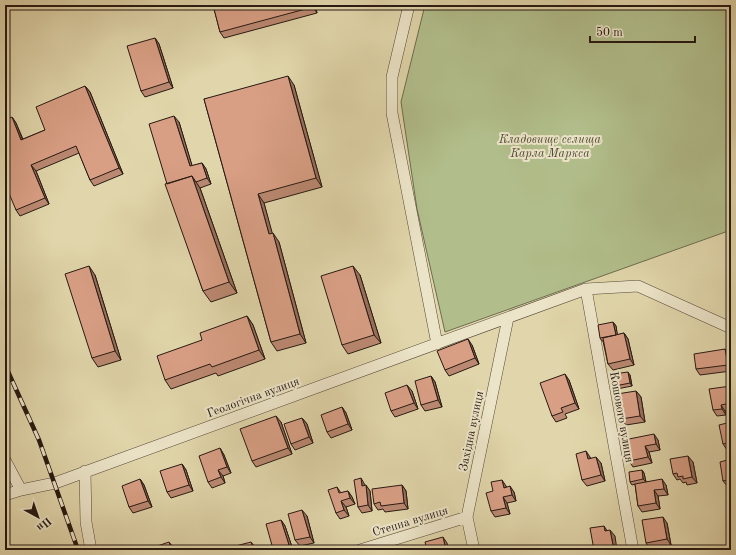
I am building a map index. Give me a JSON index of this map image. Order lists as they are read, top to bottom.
{
  "streets": {
    "street": [
      "Геологічна вулиця",
      "Кошового вулиця",
      "Західна вулиця",
      "Степна вулиця"
    ]
  },
  "crossings": [
    ["Геологічна вулиця", "Кошового вулиця"],
    ["Геологічна вулиця", "Західна вулиця"],
    ["Західна вулиця", "Степна вулиця"]
  ],
  "parks": ["Кладовище селища Карла Маркса"],
  "scale_bar": "50 m",
  "north": "bottom right"
}
